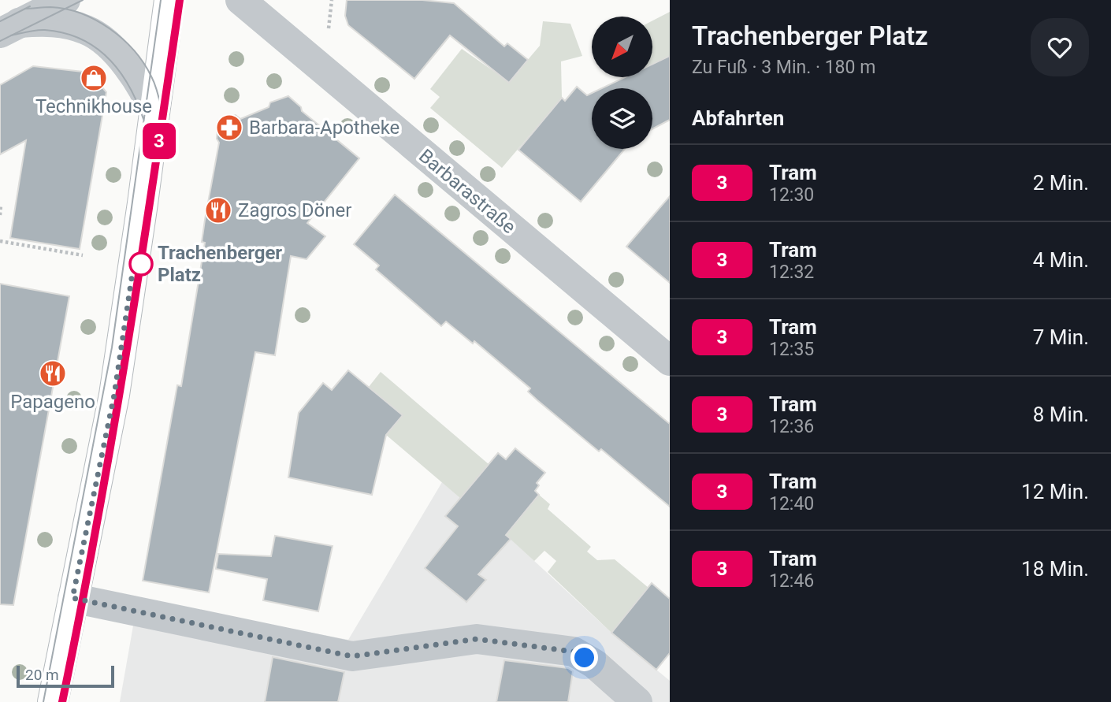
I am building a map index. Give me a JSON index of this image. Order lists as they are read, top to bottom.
{
  "streets": {
    "street": ["Barbarastraße"]
  },
  "places": {
    "shop": ["Technikhouse"],
    "pharmacy": ["Barbara-Apotheke"],
    "restaurant": ["Zagros Döner", "Papageno"],
    "other": ["Trachenberger Platz"]
  },
  "lines": ["tram line 3"],
  "scale_bar": "20 m",
  "north": "bottom left",
  "page": {
    "on_map": "3",
    "heading": [
      ["Trachenberger Platz", "Zu Fuß · 3 Min. · 180 m"],
      "Abfahrten"
    ],
    "list": [
      {
        "mark": "3",
        "name": "Tram",
        "note": "12:30",
        "value": "2 Min."
      },
      {
        "mark": "3",
        "name": "Tram",
        "note": "12:32",
        "value": "4 Min."
      },
      {
        "mark": "3",
        "name": "Tram",
        "note": "12:35",
        "value": "7 Min."
      },
      {
        "mark": "3",
        "name": "Tram",
        "note": "12:36",
        "value": "8 Min."
      },
      {
        "mark": "3",
        "name": "Tram",
        "note": "12:40",
        "value": "12 Min."
      },
      {
        "mark": "3",
        "name": "Tram",
        "note": "12:46",
        "value": "18 Min."
      }
    ],
    "scale": "20 m"
  }
}
